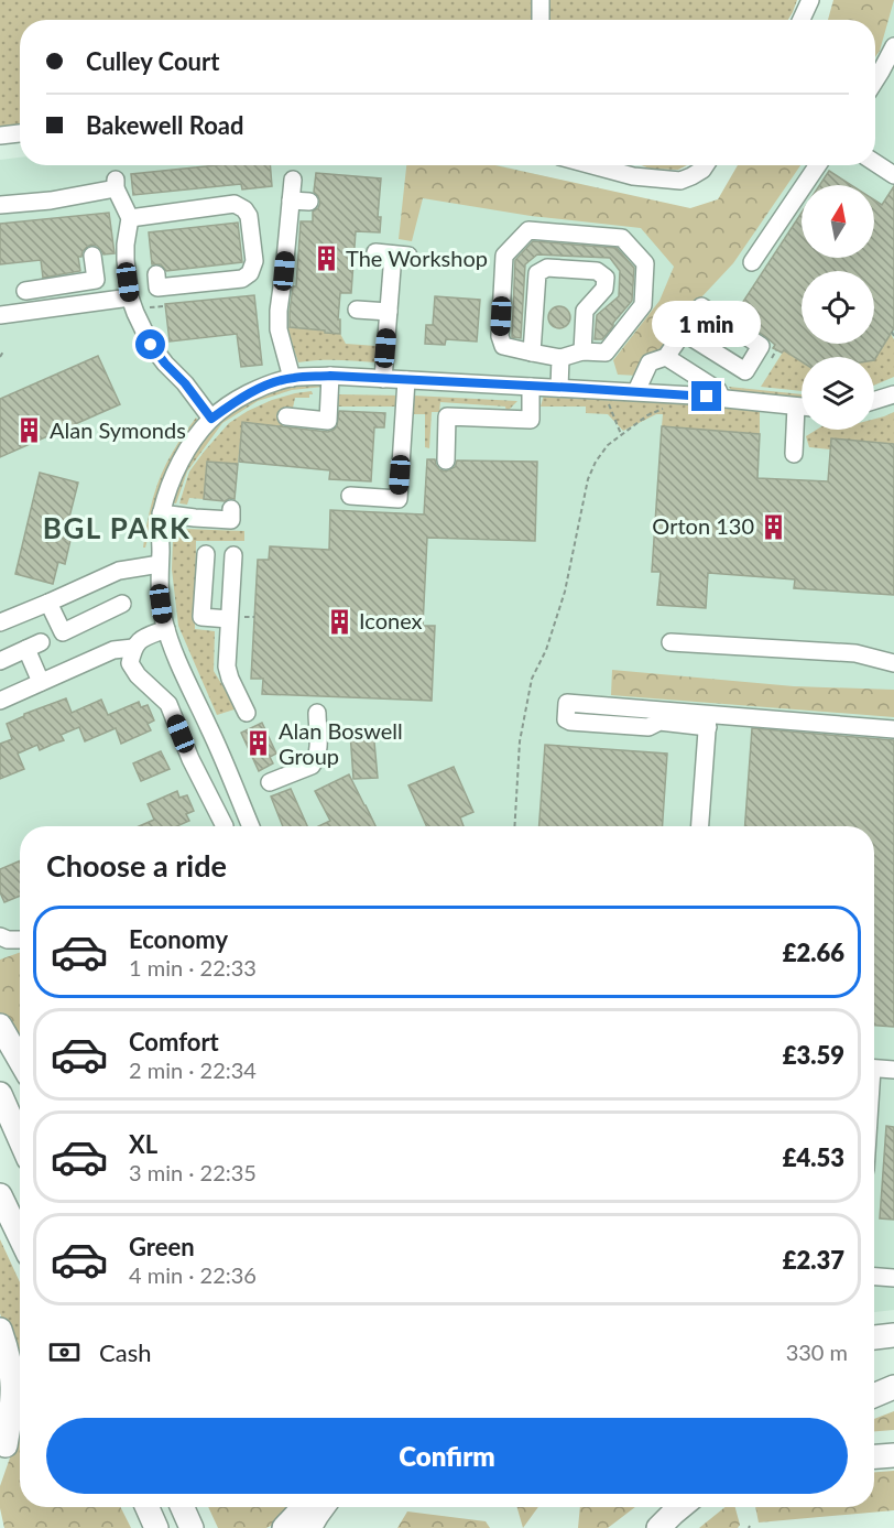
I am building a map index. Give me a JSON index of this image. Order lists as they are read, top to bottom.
{
  "districts": ["BGL PARK"],
  "places": {
    "building": [
      "The Workshop",
      "Alan Symonds",
      "Orton 130",
      "Iconex",
      "Alan Boswell Group"
    ]
  },
  "north": "top",
  "page": {
    "banner": ["Culley Court", "Bakewell Road"],
    "bubble": "1 min",
    "heading": "Choose a ride",
    "list": [
      {
        "name": "Economy",
        "note": "1 min · 22:33",
        "value": "£2.66"
      },
      {
        "name": "Comfort",
        "note": "2 min · 22:34",
        "value": "£3.59"
      },
      {
        "name": "XL",
        "note": "3 min · 22:35",
        "value": "£4.53"
      },
      {
        "name": "Green",
        "note": "4 min · 22:36",
        "value": "£2.37"
      }
    ],
    "pay": ["Cash", "330 m"],
    "buttons": "Confirm"
  }
}
